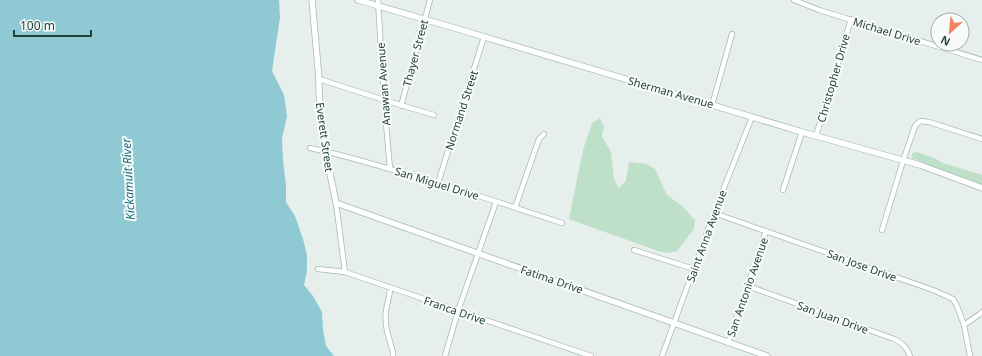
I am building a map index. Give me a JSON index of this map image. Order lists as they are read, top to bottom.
{
  "streets": {
    "street": [
      "Michael Drive",
      "Thayer Street",
      "Christopher Drive",
      "Anawan Avenue",
      "Sherman Avenue",
      "Normand Street",
      "Everett Street",
      "San Miguel Drive",
      "Saint Anna Avenue",
      "San Jose Drive",
      "Fatima Drive",
      "San Antonio Avenue",
      "Franca Drive",
      "San Juan Drive"
    ]
  },
  "crossings": [
    ["Michael Drive", "Christopher Drive"],
    ["Thayer Street", "Sherman Avenue"],
    ["Christopher Drive", "Sherman Avenue"],
    ["Anawan Avenue", "Sherman Avenue"],
    ["Anawan Avenue", "San Miguel Drive"],
    ["Sherman Avenue", "Normand Street"],
    ["Sherman Avenue", "Saint Anna Avenue"],
    ["Normand Street", "San Miguel Drive"],
    ["Everett Street", "San Miguel Drive"],
    ["Everett Street", "Fatima Drive"],
    ["Everett Street", "Franca Drive"],
    ["Saint Anna Avenue", "San Jose Drive"],
    ["Saint Anna Avenue", "Fatima Drive"],
    ["San Jose Drive", "San Antonio Avenue"],
    ["Fatima Drive", "San Antonio Avenue"],
    ["San Antonio Avenue", "San Juan Drive"]
  ],
  "water": ["Kickamuit River"],
  "scale_bar": "100 m",
  "north": "bottom left"
}
